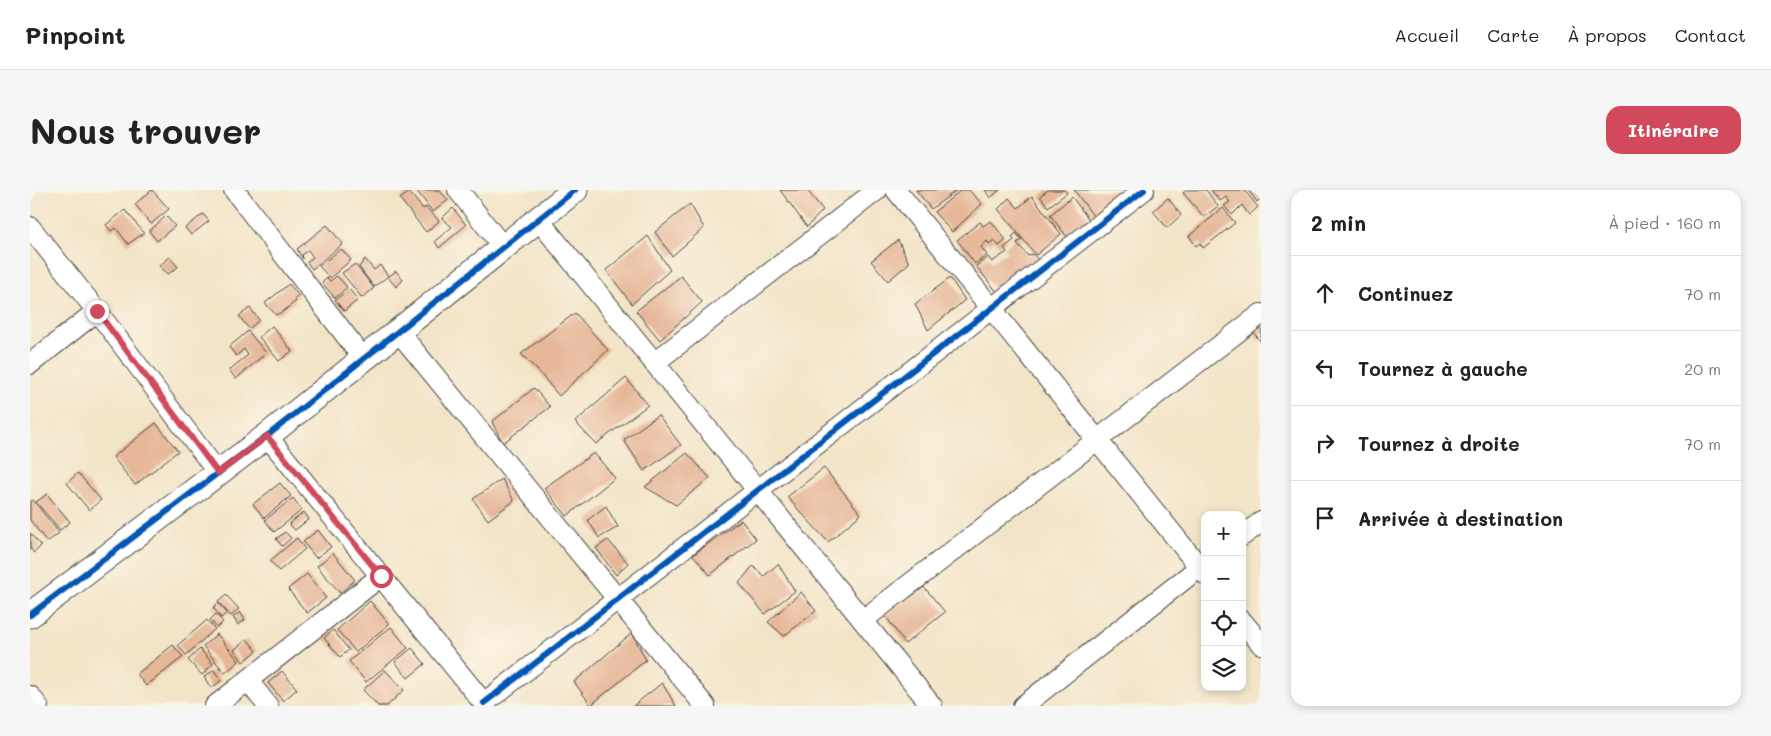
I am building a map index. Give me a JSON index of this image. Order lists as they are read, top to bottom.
{
  "page": {
    "header": "Pinpoint",
    "nav": [
      "Accueil",
      "Carte",
      "À propos",
      "Contact"
    ],
    "buttons": "Itinéraire",
    "title": "Nous trouver",
    "heading": ["2 min", "À pied · 160 m"],
    "list": [
      ["Continuez", "70 m"],
      ["Tournez à gauche", "20 m"],
      ["Tournez à droite", "70 m"],
      "Arrivée à destination"
    ],
    "map_buttons": ["+", "−"]
  }
}
